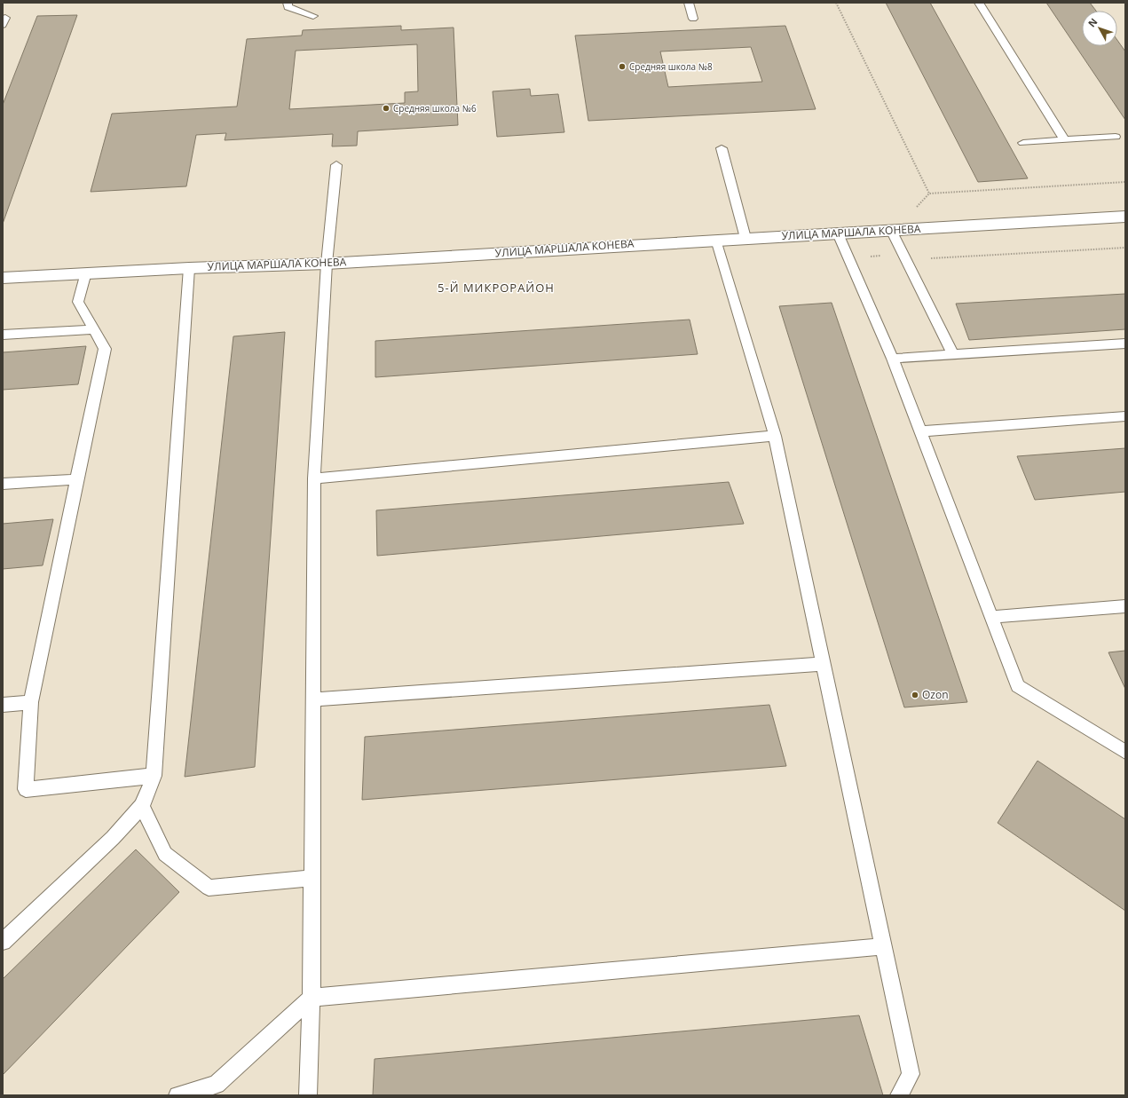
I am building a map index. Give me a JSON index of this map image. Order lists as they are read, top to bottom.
{
  "streets": {
    "street": ["УЛИЦА МАРШАЛА КОНЕВА"]
  },
  "districts": ["5-Й МИКРОРАЙОН"],
  "places": ["Средняя школа №8", "Средняя школа №6", "Ozon"],
  "north": "top left"
}
